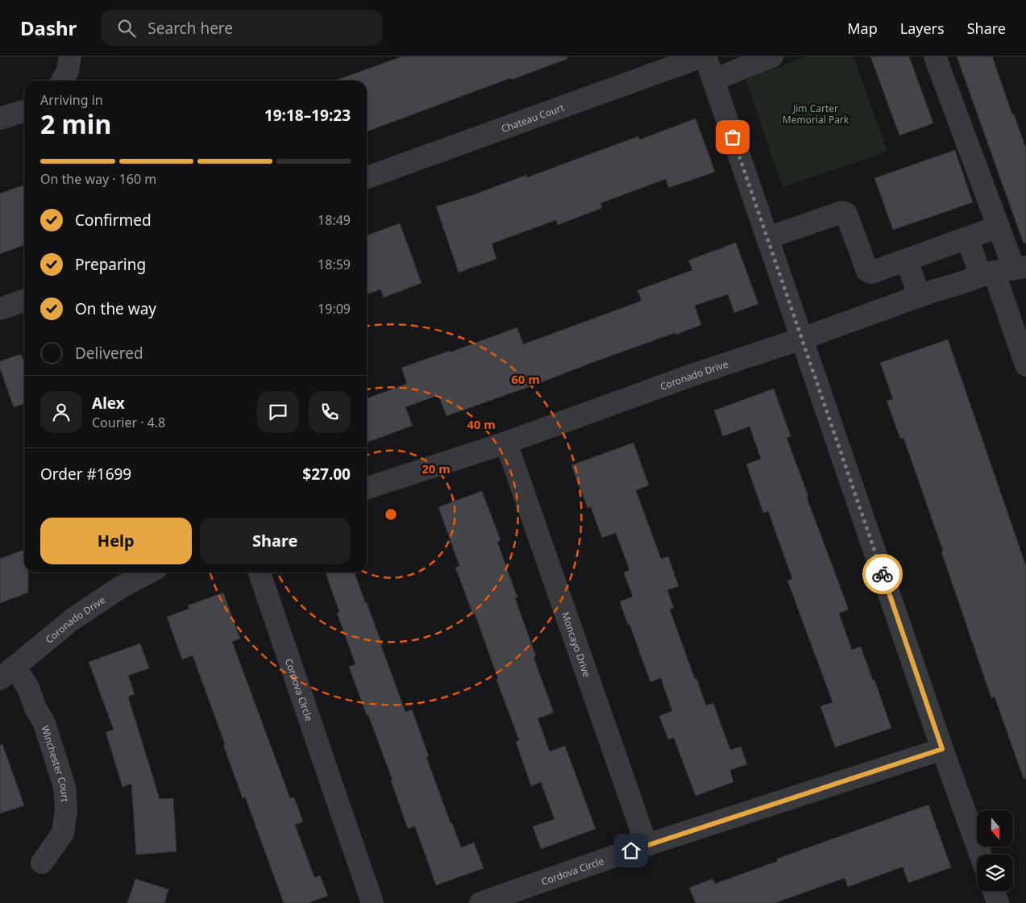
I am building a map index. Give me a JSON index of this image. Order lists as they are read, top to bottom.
{
  "streets": {
    "street": [
      "Chateau Court",
      "Coronado Drive",
      "Moncayo Drive",
      "Cordova Circle",
      "Winchester Court"
    ]
  },
  "crossings": [
    ["Coronado Drive", "Moncayo Drive"],
    ["Coronado Drive", "Winchester Court"],
    ["Moncayo Drive", "Cordova Circle"]
  ],
  "parks": ["Jim Carter Memorial Park"],
  "north": "bottom",
  "page": {
    "header": "Dashr",
    "search": "Search here",
    "nav": ["Map", "Layers", "Share"],
    "heading": ["2 min", "Arriving in", "19:18–19:23"],
    "panel": [
      "Alex",
      "Courier · 4.8",
      "Order #1699",
      "$27.00"
    ],
    "bar": "On the way · 160 m",
    "list": [
      ["Confirmed", "18:49"],
      ["Preparing", "18:59"],
      ["On the way", "19:09"],
      "Delivered"
    ],
    "buttons": ["Help", "Share"]
  },
  "rings": ["60 m", "40 m", "20 m"]
}
